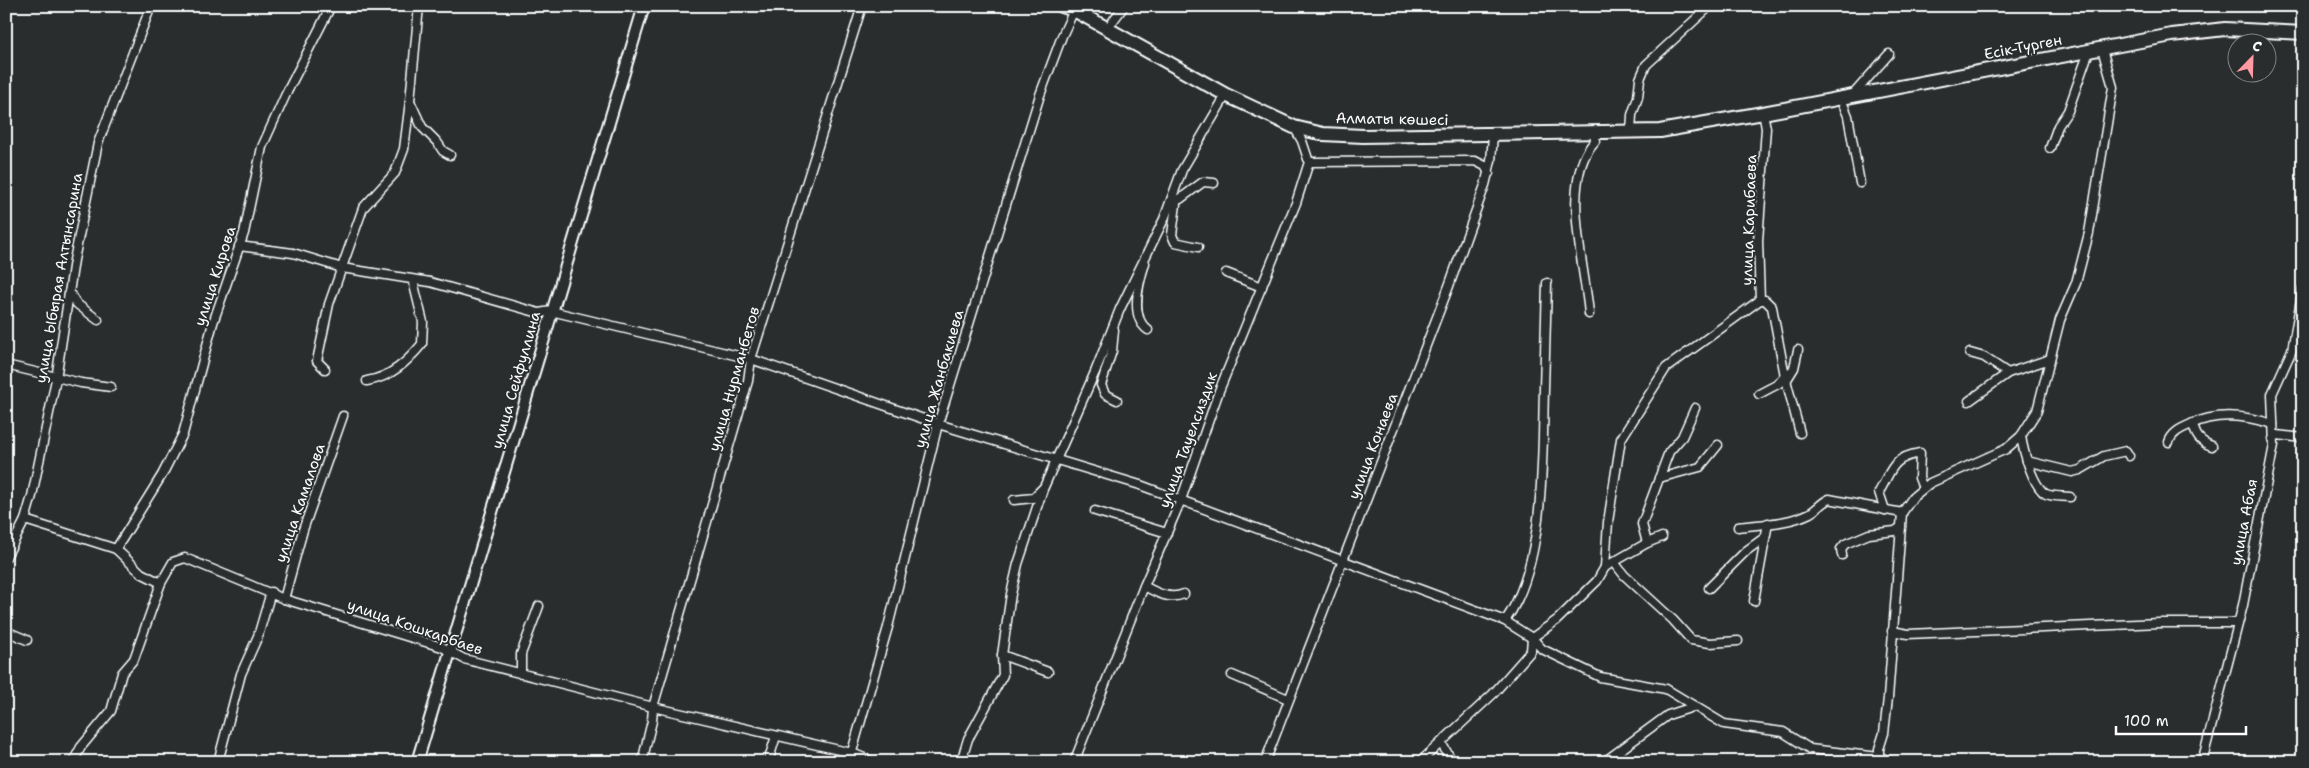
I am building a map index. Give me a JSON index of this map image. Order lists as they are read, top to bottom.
{
  "streets": {
    "main road": ["Есік-Түрген", "Алматы көшесі"],
    "street": [
      "улица Карибаева",
      "улица Кирова",
      "улица Ыбырая Алтынсарина",
      "улица Нурманбетов",
      "улица Жанбакиева",
      "улица Сейфуллина",
      "улица Тауелсиздик",
      "улица Конаева",
      "улица Камалова",
      "улица Абая",
      "улица Кошкарбаев"
    ]
  },
  "crossings": [
    ["Есік-Түрген", "Алматы көшесі"],
    ["Есік-Түрген", "улица Карибаева"],
    ["Алматы көшесі", "улица Карибаева"],
    ["Алматы көшесі", "улица Жанбакиева"],
    ["Алматы көшесі", "улица Конаева"],
    ["улица Нурманбетов", "улица Кошкарбаев"],
    ["улица Жанбакиева", "улица Кошкарбаев"],
    ["улица Сейфуллина", "улица Кошкарбаев"],
    ["улица Камалова", "улица Кошкарбаев"]
  ],
  "scale_bar": "100 m",
  "north": "top right"
}
